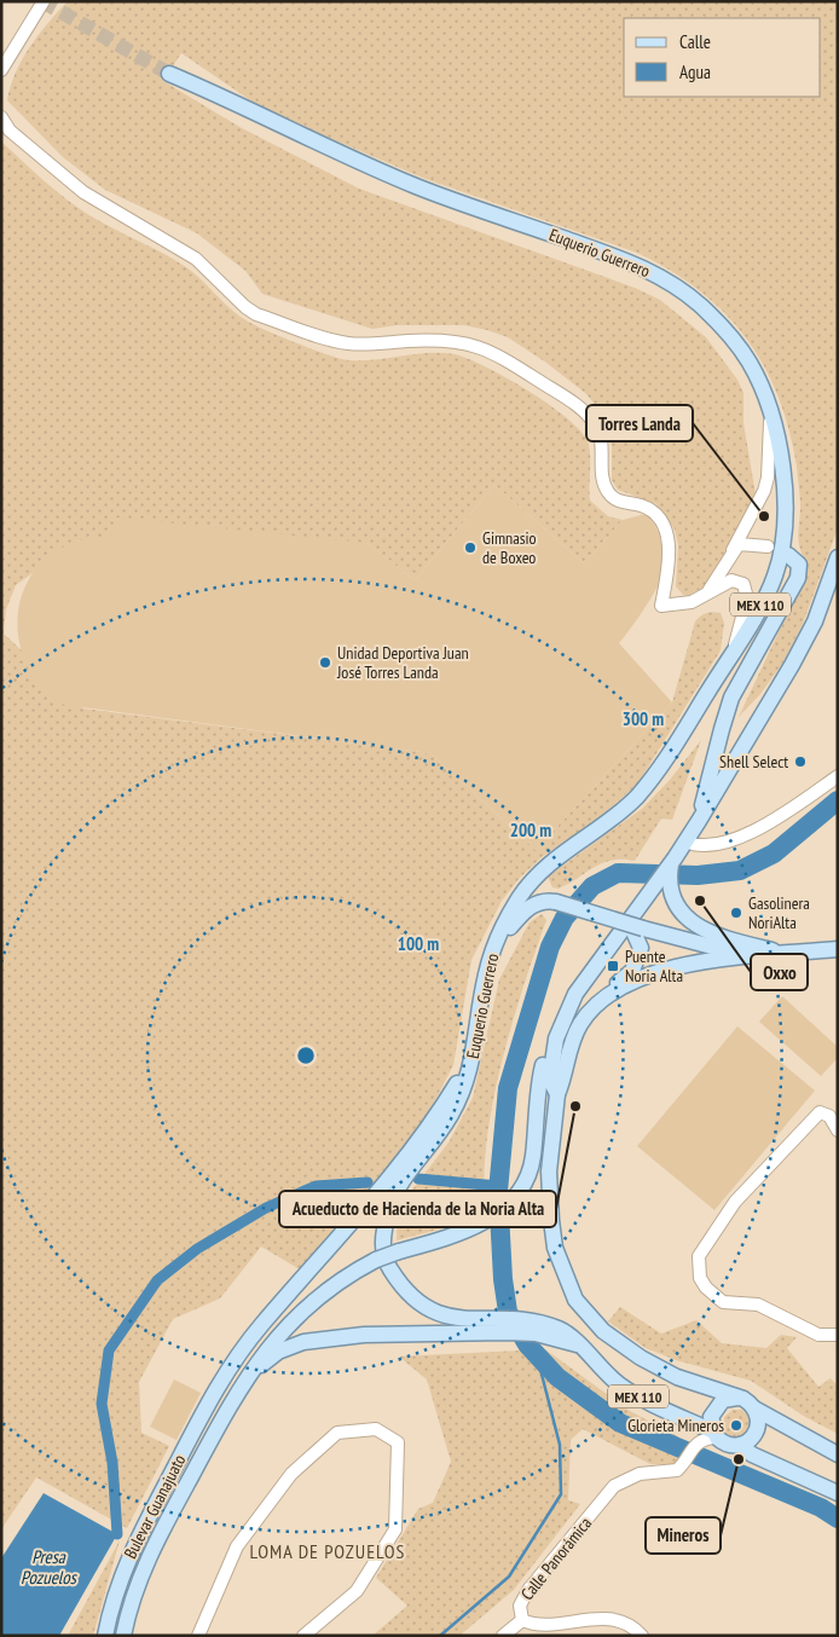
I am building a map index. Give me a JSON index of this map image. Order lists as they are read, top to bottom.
{
  "streets": {
    "main road": ["Euquerio Guerrero", "MEX 110", "Bulevar Guanajuato"],
    "street": ["Calle Panorámica"]
  },
  "crossings": [
    ["Euquerio Guerrero", "MEX 110"],
    ["Euquerio Guerrero", "Bulevar Guanajuato"],
    ["MEX 110", "Calle Panorámica"]
  ],
  "districts": ["LOMA DE POZUELOS"],
  "water": ["Presa Pozuelos"],
  "places": {
    "other": [
      "Torres Landa",
      "Gimnasio de Boxeo",
      "Unidad Deportiva Juan José Torres Landa",
      "Shell Select",
      "Oxxo",
      "Gasolinera NoriAlta",
      "Acueducto de Hacienda de la Noria Alta",
      "Glorieta Mineros",
      "Mineros"
    ],
    "transit": ["Puente Noria Alta"]
  },
  "legend": ["Calle", "Agua"],
  "rings": ["300 m", "200 m", "100 m"]
}
